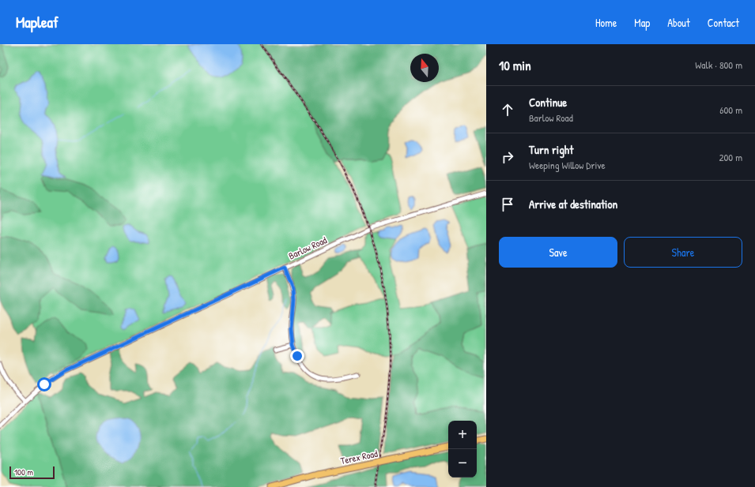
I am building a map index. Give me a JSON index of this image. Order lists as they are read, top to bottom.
{
  "streets": {
    "main road": ["Terex Road"],
    "street": ["Barlow Road"]
  },
  "scale_bar": "100 m",
  "north": "top",
  "page": {
    "header": "Mapleaf",
    "nav": [
      "Home",
      "Map",
      "About",
      "Contact"
    ],
    "heading": ["10 min", "Walk · 800 m"],
    "list": [
      ["Continue", "Barlow Road", "600 m"],
      ["Turn right", "Weeping Willow Drive", "200 m"],
      "Arrive at destination"
    ],
    "buttons": ["Save", "Share"],
    "map_buttons": ["+", "−"],
    "scale": "100 m"
  }
}
